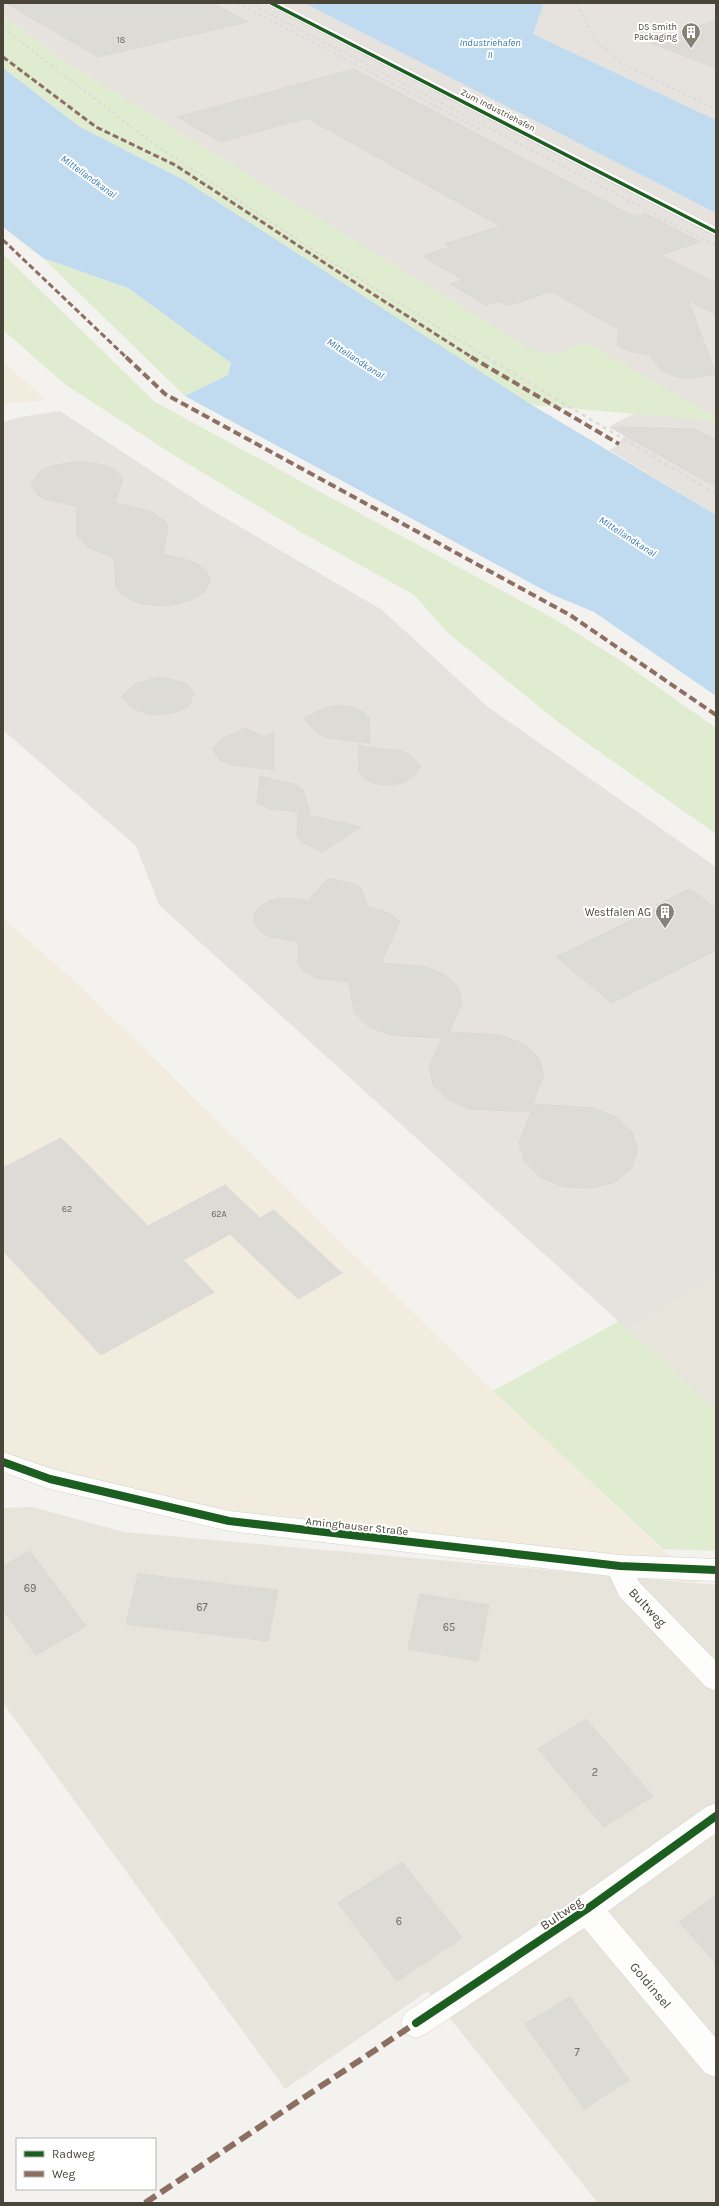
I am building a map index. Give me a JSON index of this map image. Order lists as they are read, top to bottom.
{
  "streets": {
    "street": [
      "Zum Industriehafen",
      "Aminghauser Straße",
      "Bultweg",
      "Goldinsel"
    ]
  },
  "crossings": [
    ["Aminghauser Straße", "Bultweg"],
    ["Bultweg", "Goldinsel"]
  ],
  "water": ["Industriehafen II", "Mittellandkanal"],
  "places": {
    "building": ["DS Smith Packaging", "Westfalen AG"]
  },
  "house_numbers": [
    "18",
    "62",
    "62A",
    "69",
    "67",
    "65",
    "2",
    "6",
    "7"
  ],
  "legend": ["Radweg", "Weg"]
}
